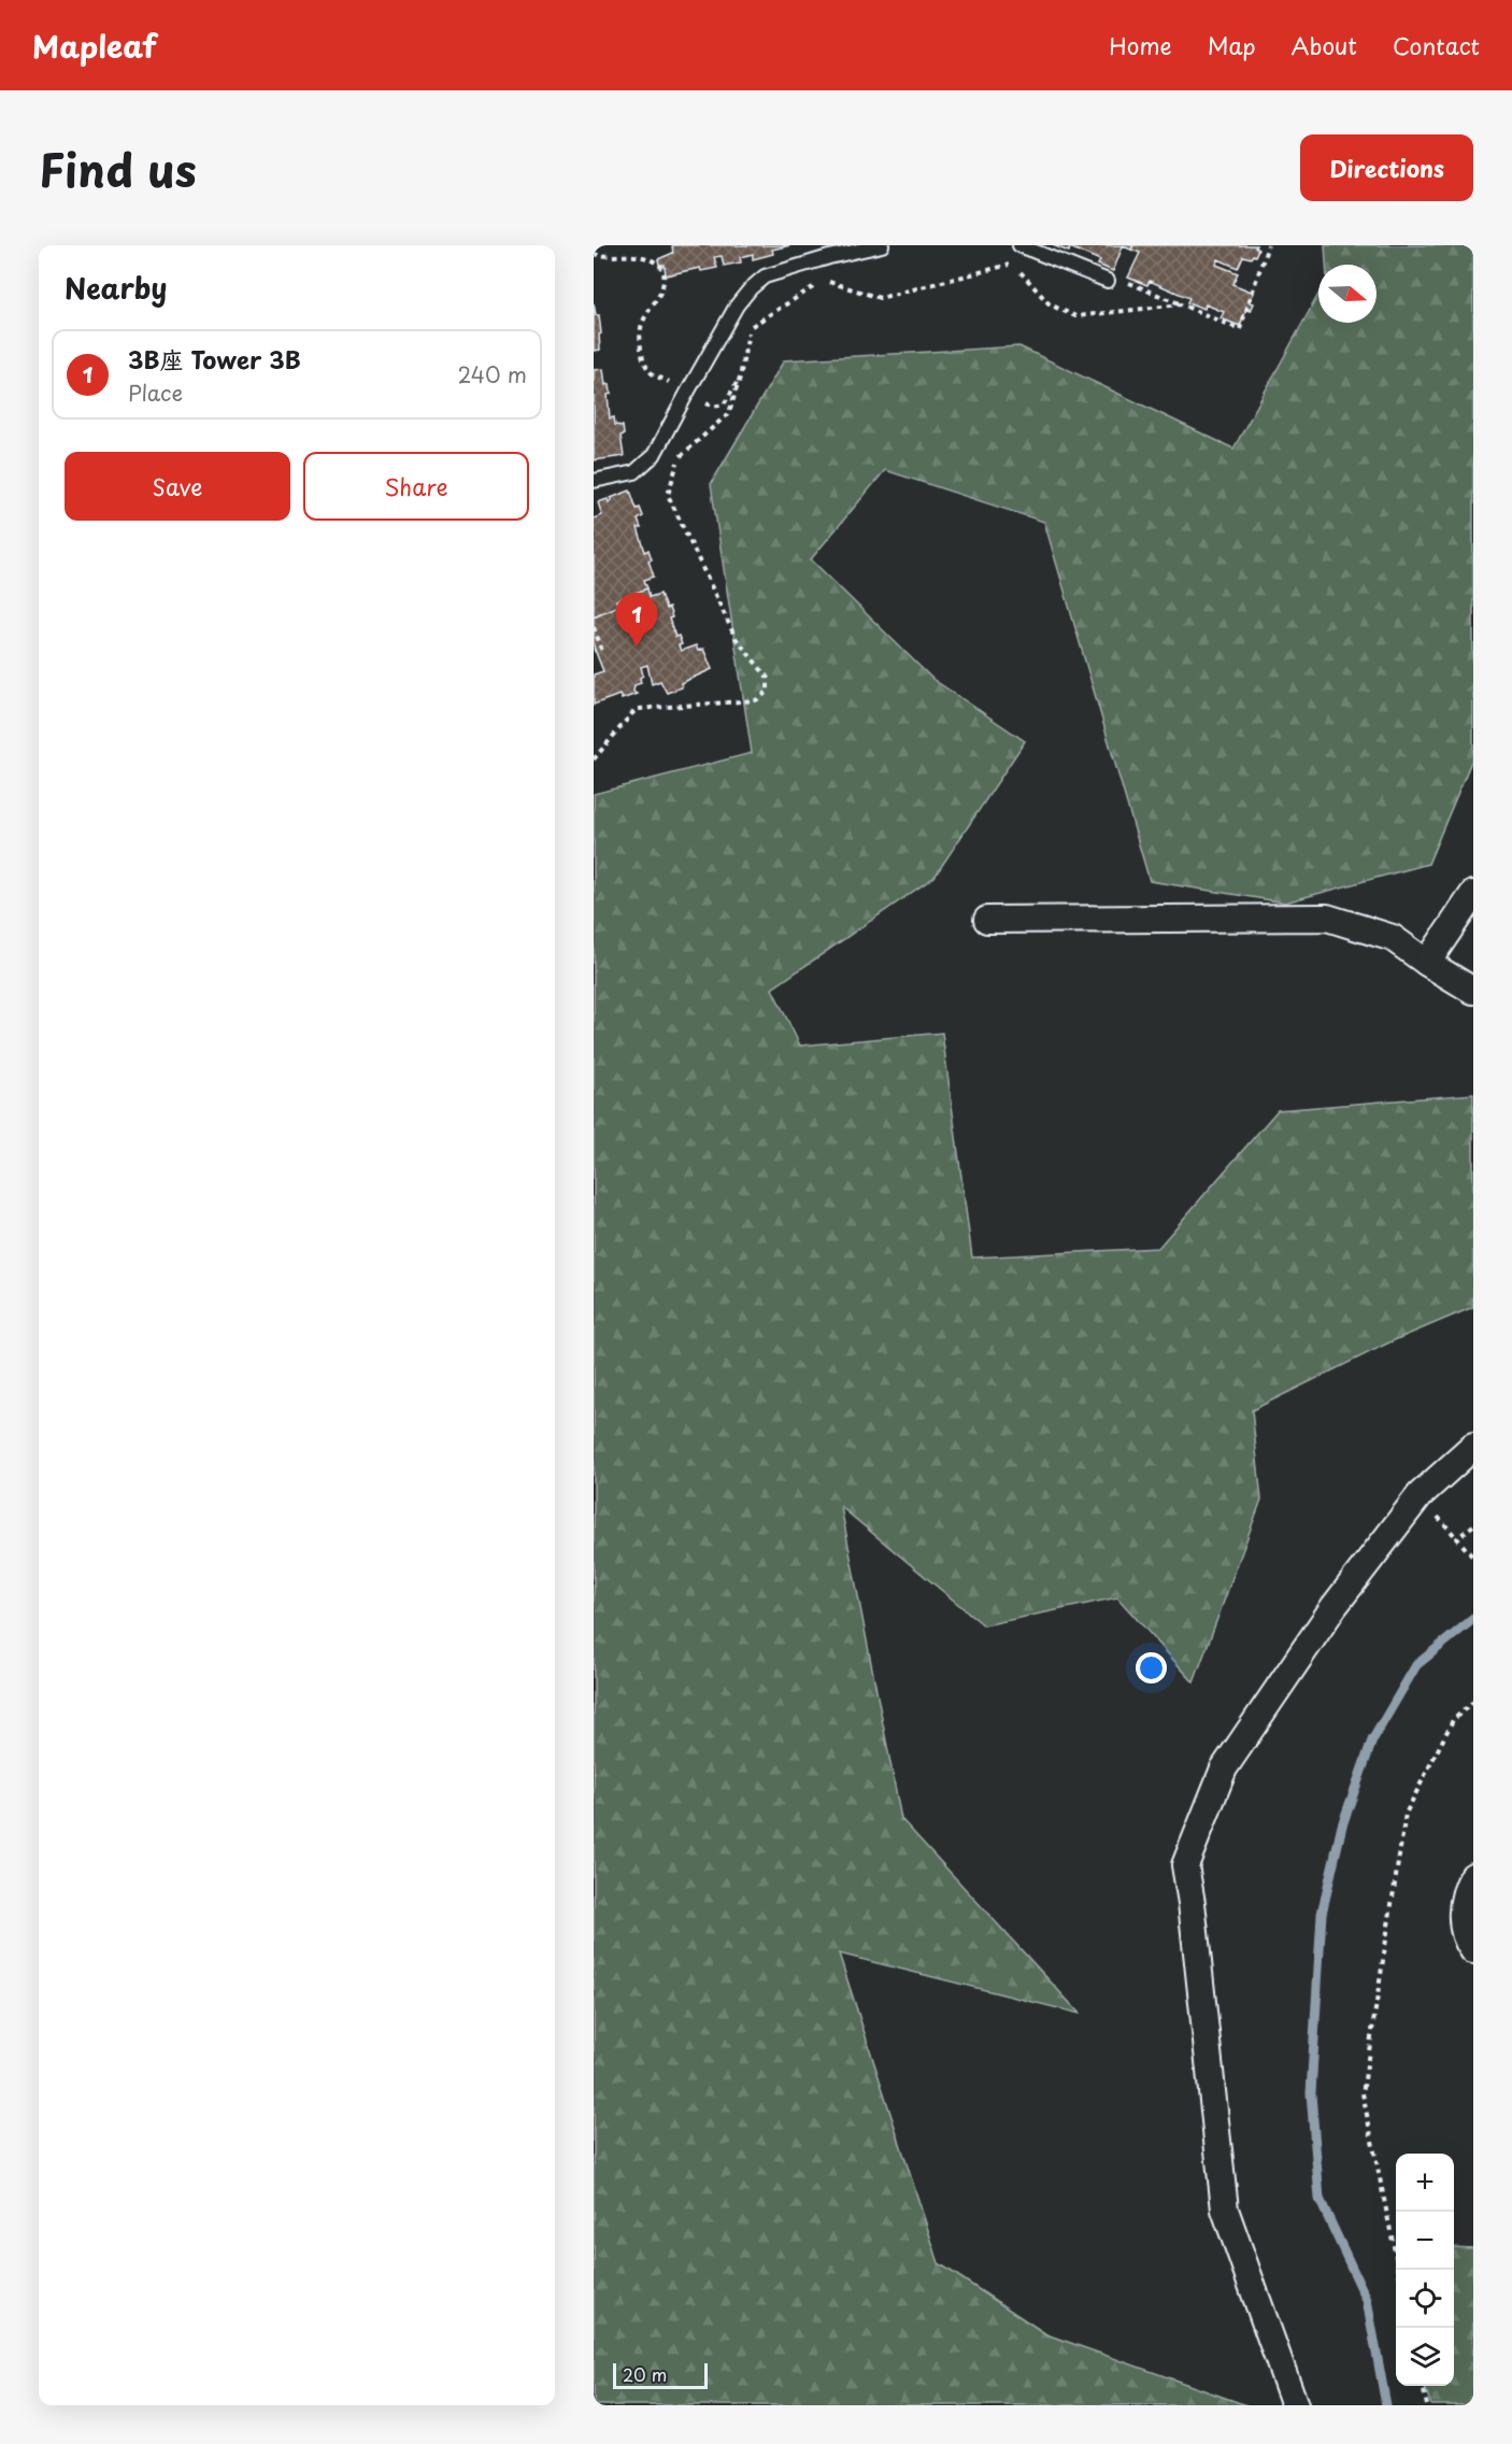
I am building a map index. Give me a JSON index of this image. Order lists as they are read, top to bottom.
{
  "scale_bar": "20 m",
  "north": "right",
  "page": {
    "header": "Mapleaf",
    "nav": [
      "Home",
      "Map",
      "About",
      "Contact"
    ],
    "title": "Find us",
    "buttons": [
      "Directions",
      ["Save", "Share"]
    ],
    "heading": "Nearby",
    "list": [
      {
        "mark": "1",
        "name": "3B座 Tower 3B",
        "note": "Place",
        "value": "240 m"
      }
    ],
    "pins": "1",
    "map_buttons": ["+", "−"],
    "scale": "20 m"
  }
}
